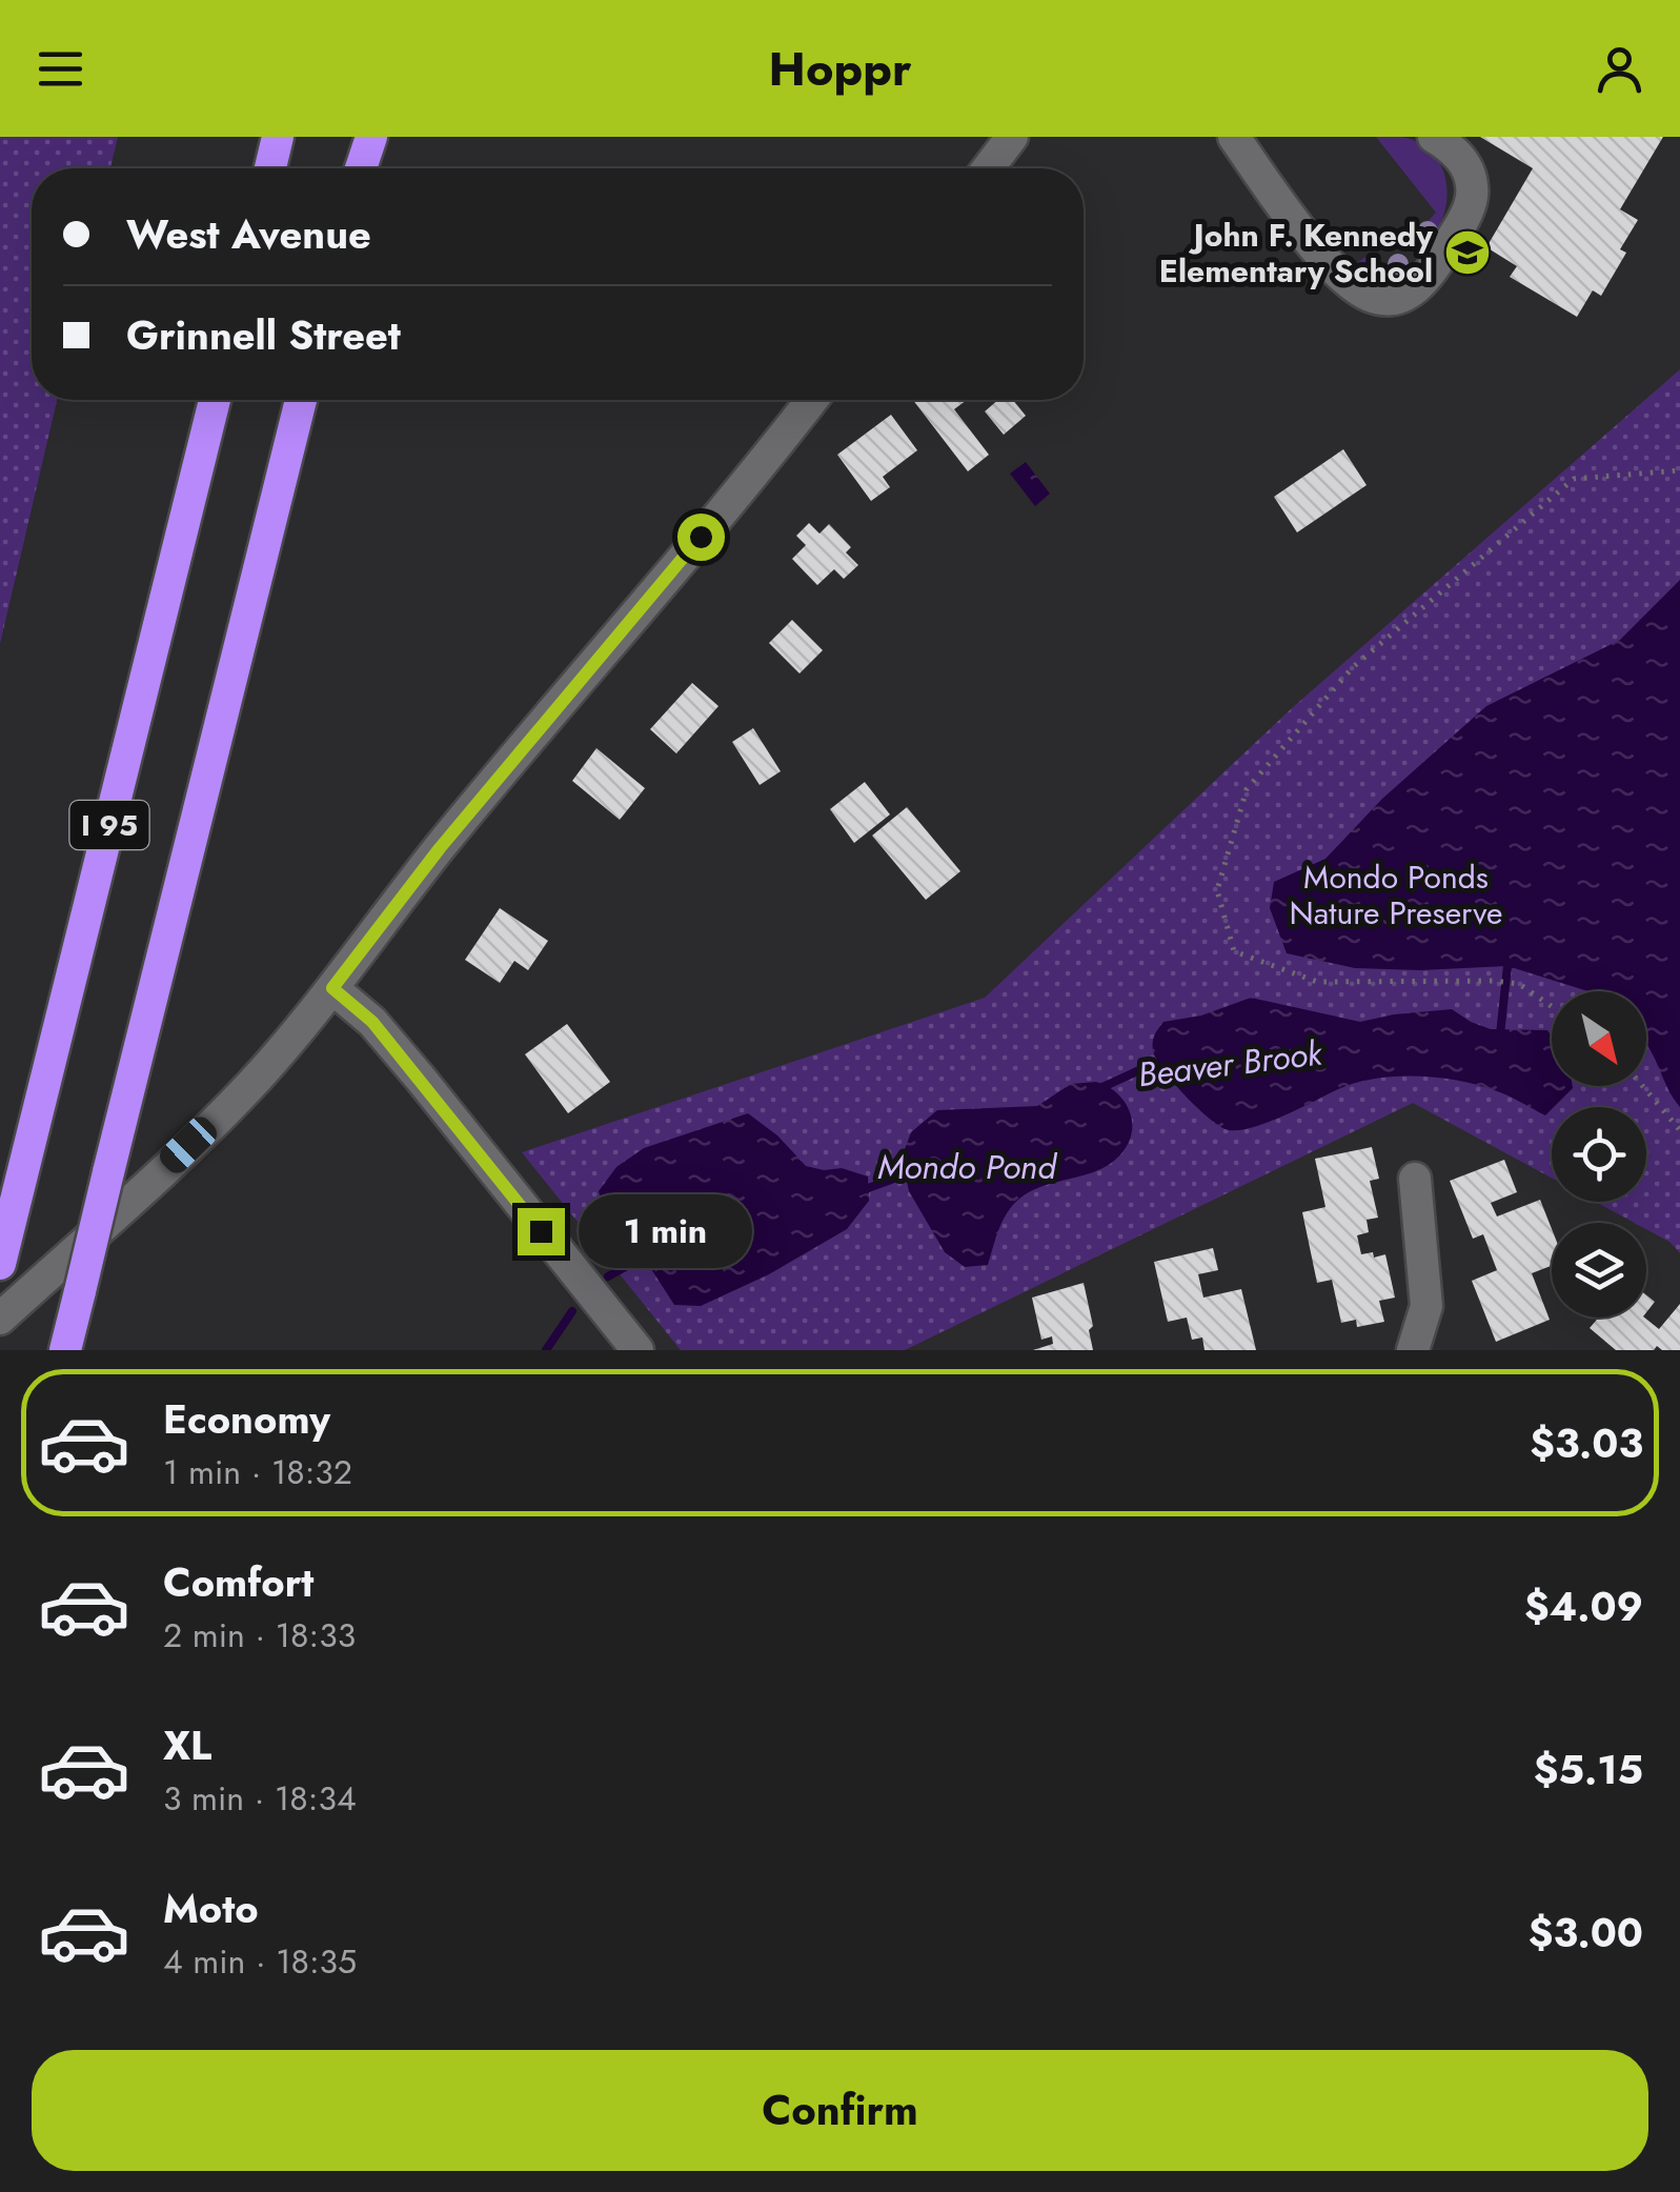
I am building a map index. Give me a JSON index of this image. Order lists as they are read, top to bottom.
{
  "streets": {
    "highway": ["I 95"]
  },
  "water": ["Beaver Brook", "Mondo Pond"],
  "parks": ["Mondo Ponds Nature Preserve"],
  "places": {
    "school or university": ["John F. Kennedy Elementary School"]
  },
  "north": "bottom right",
  "page": {
    "header": "Hoppr",
    "banner": ["West Avenue", "Grinnell Street"],
    "bubble": "1 min",
    "list": [
      {
        "name": "Economy",
        "note": "1 min · 18:32",
        "value": "$3.03"
      },
      {
        "name": "Comfort",
        "note": "2 min · 18:33",
        "value": "$4.09"
      },
      {
        "name": "XL",
        "note": "3 min · 18:34",
        "value": "$5.15"
      },
      {
        "name": "Moto",
        "note": "4 min · 18:35",
        "value": "$3.00"
      }
    ],
    "buttons": "Confirm"
  }
}
